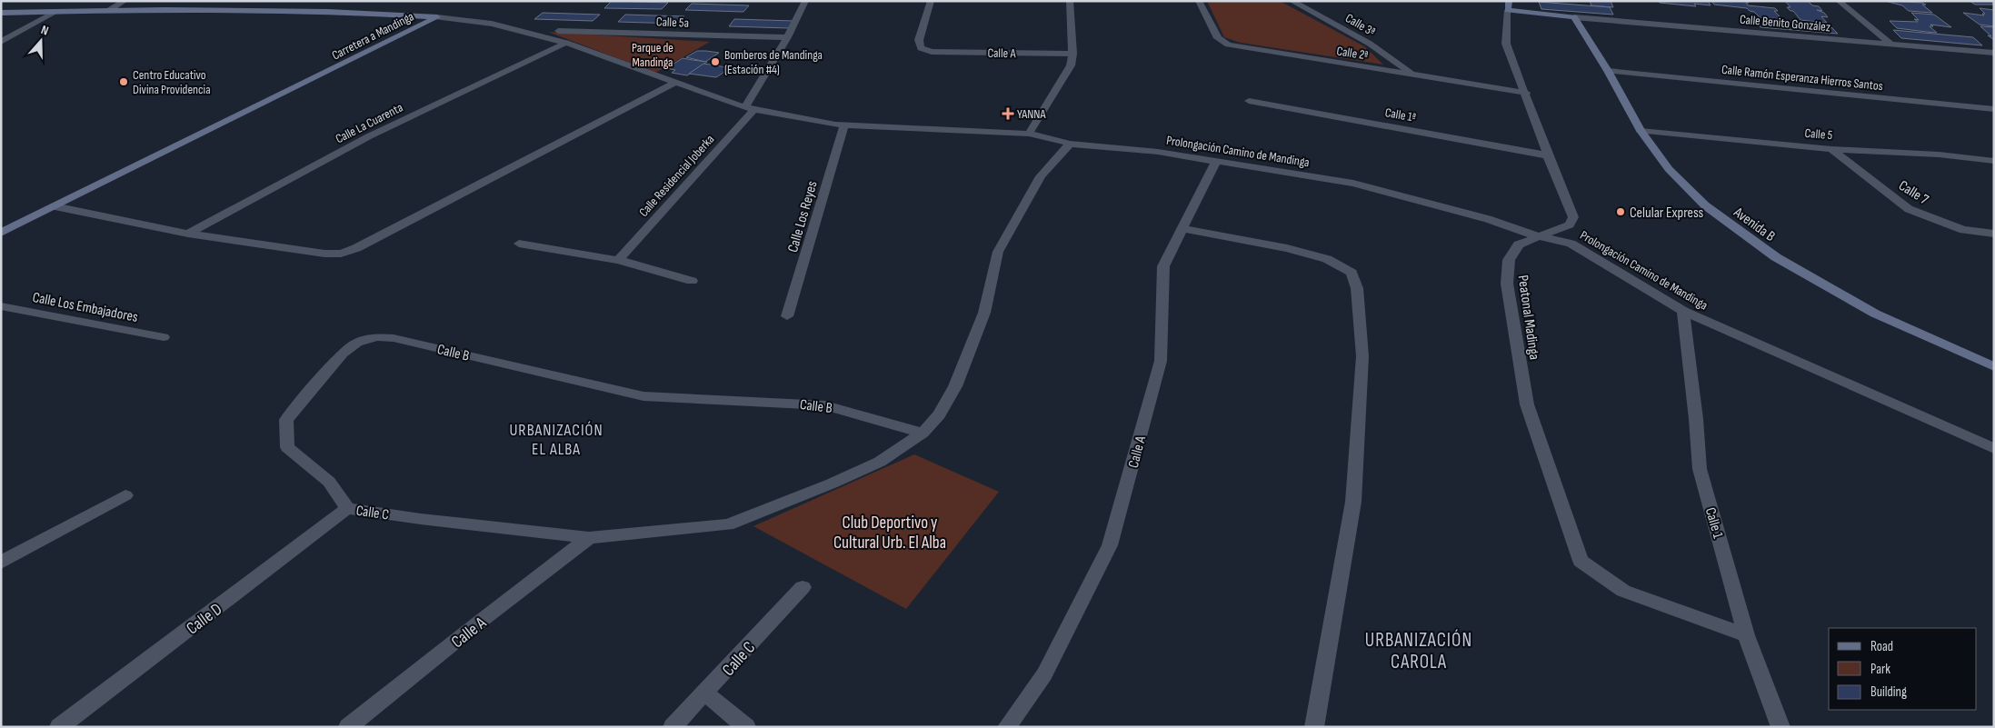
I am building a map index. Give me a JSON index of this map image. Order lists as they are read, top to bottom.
{
  "streets": {
    "street": [
      "Calle 5a",
      "Calle Benito González",
      "Calle 3ª",
      "Carretera a Mandinga",
      "Calle A",
      "Calle 2ª",
      "Calle Ramón Esperanza Hierros Santos",
      "Calle 1ª",
      "Calle La Cuarenta",
      "Calle 5",
      "Prolongación Camino de Mandinga",
      "Calle Residencial Joberka",
      "Calle 7",
      "Calle Los Reyes",
      "Avenida B",
      "Calle Los Embajadores",
      "Peatonal Madinga",
      "Calle B",
      "Calle C",
      "Calle 1",
      "Calle D"
    ]
  },
  "crossings": [
    ["Calle 5a", "Calle Residencial Joberka"],
    ["Calle Benito González", "Avenida B"],
    ["Calle 3ª", "Calle 2ª"],
    ["Carretera a Mandinga", "Prolongación Camino de Mandinga"],
    ["Calle A", "Prolongación Camino de Mandinga"],
    ["Calle A", "Calle C"],
    ["Calle 2ª", "Peatonal Madinga"],
    ["Calle Ramón Esperanza Hierros Santos", "Avenida B"],
    ["Calle 1ª", "Peatonal Madinga"],
    ["Calle La Cuarenta", "Prolongación Camino de Mandinga"],
    ["Calle 5", "Calle 7"],
    ["Calle 5", "Avenida B"],
    ["Prolongación Camino de Mandinga", "Calle Residencial Joberka"],
    ["Prolongación Camino de Mandinga", "Calle Los Reyes"],
    ["Prolongación Camino de Mandinga", "Peatonal Madinga"],
    ["Prolongación Camino de Mandinga", "Calle 1"],
    ["Peatonal Madinga", "Calle 1"],
    ["Calle B", "Calle C"],
    ["Calle C", "Calle D"]
  ],
  "districts": ["URBANIZACIÓN EL ALBA", "URBANIZACIÓN CAROLA"],
  "parks": ["Parque de Mandinga", "Club Deportivo y Cultural Urb. El Alba"],
  "places": {
    "other": ["Bomberos de Mandinga (Estación #4)", "Centro Educativo Divina Providencia", "Celular Express"],
    "health": ["YANNA"]
  },
  "legend": ["Road", "Park", "Building"],
  "north": "top"
}
